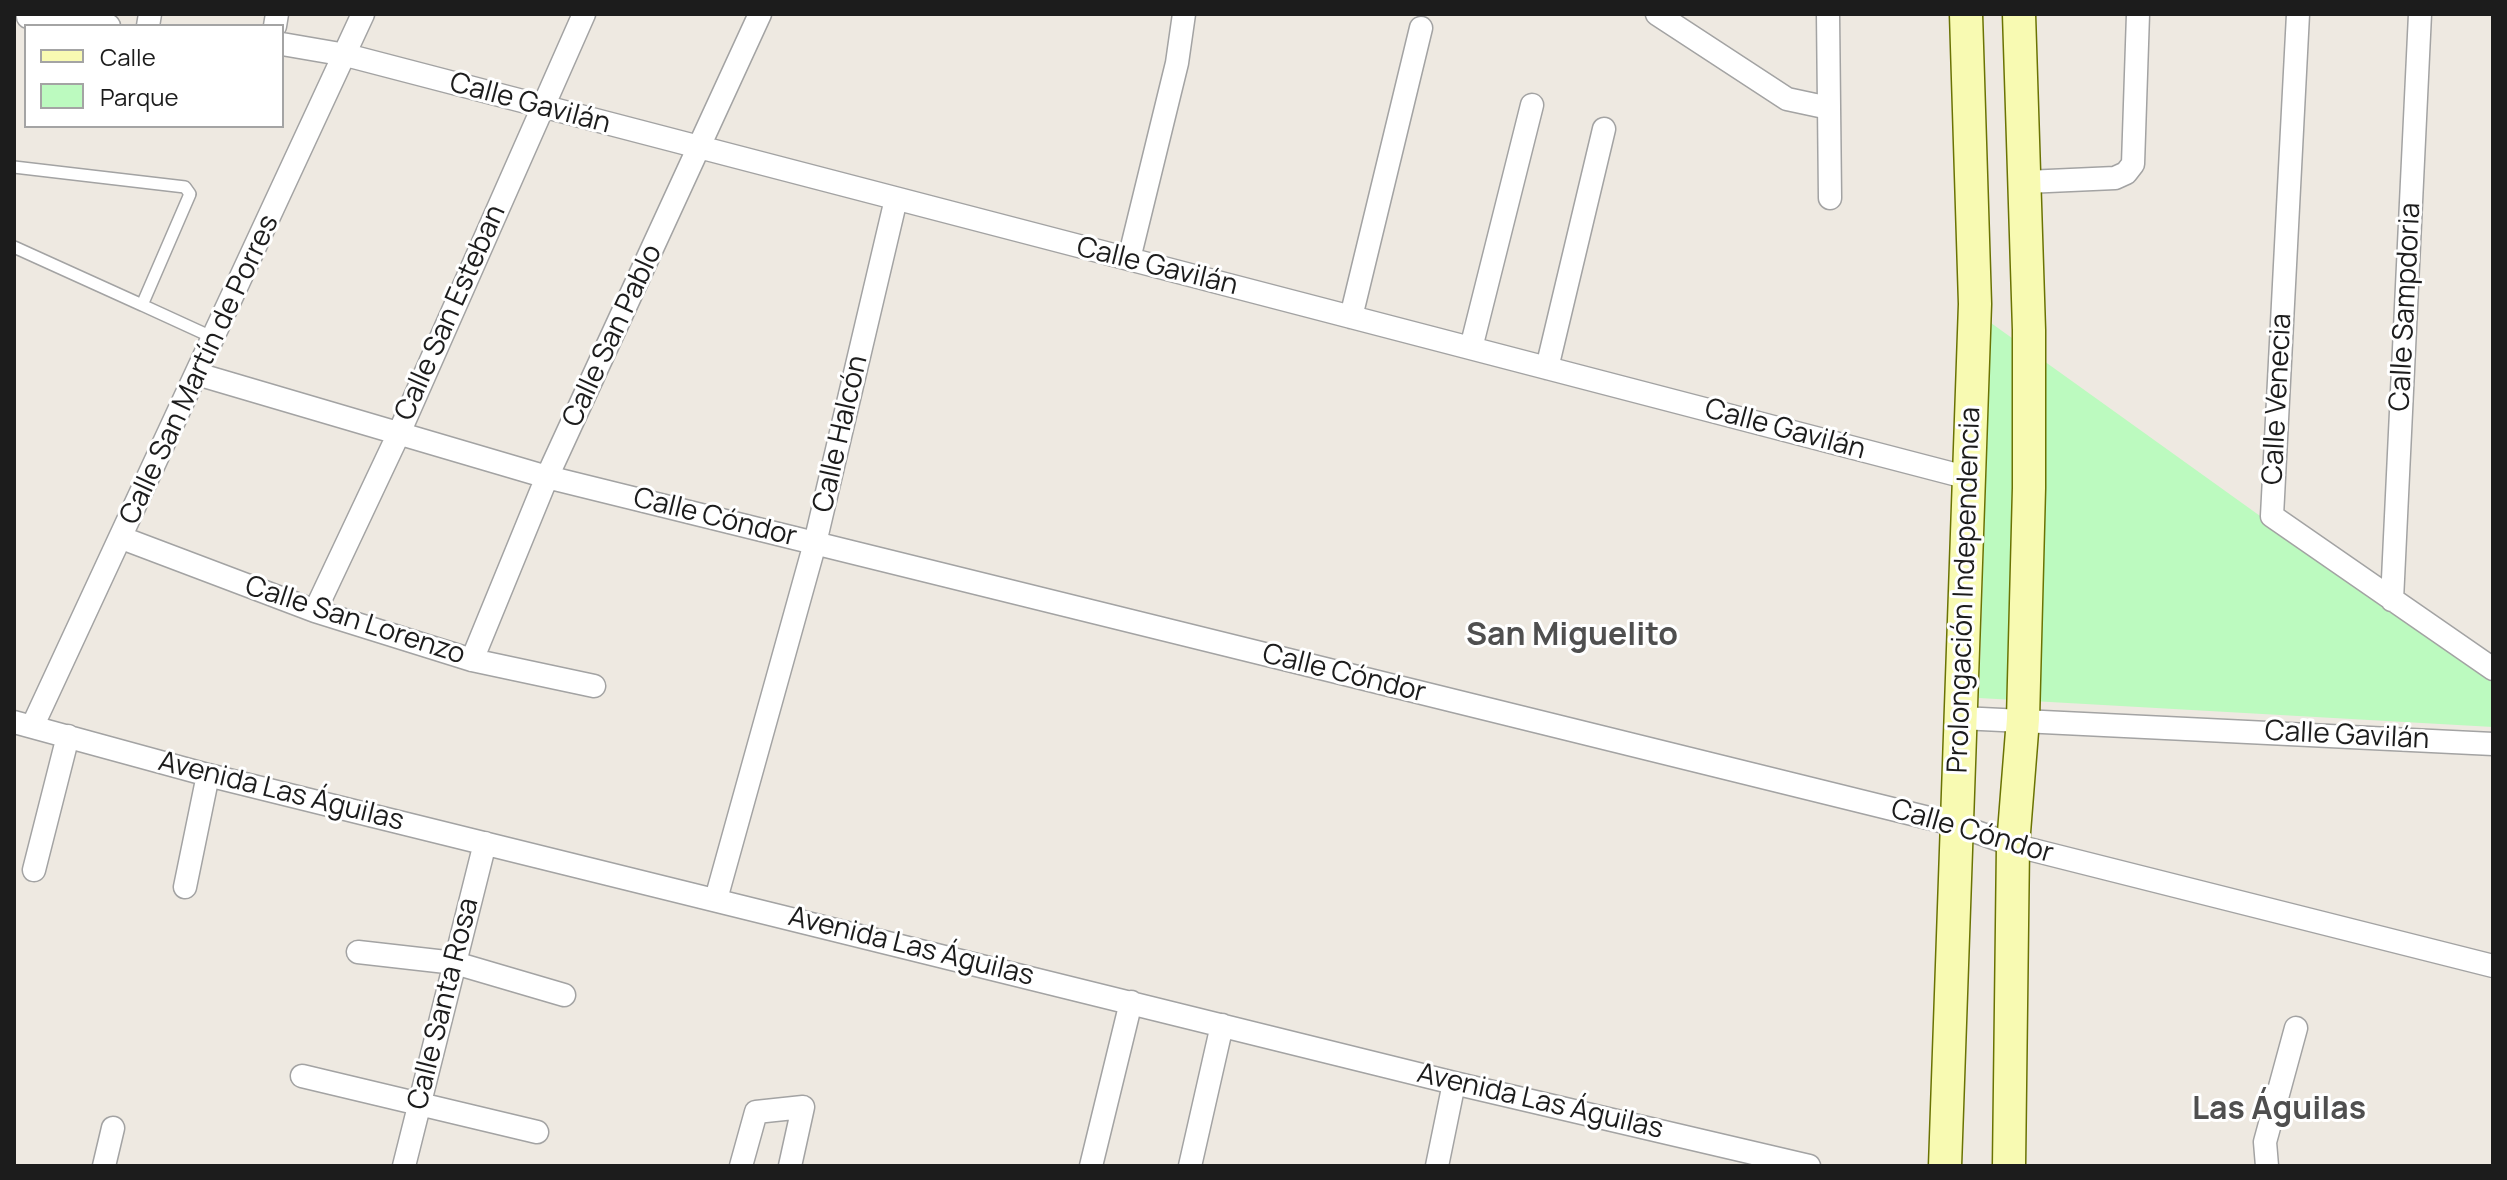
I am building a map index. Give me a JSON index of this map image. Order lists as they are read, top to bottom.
{
  "streets": {
    "street": [
      "Calle Gavilán",
      "Calle Sampdoria",
      "Calle San Esteban",
      "Calle San Pablo",
      "Calle San Martín de Porres",
      "Calle Venecia",
      "Calle Halcón",
      "Calle Cóndor",
      "Prolongación Independencia",
      "Calle San Lorenzo",
      "Avenida Las Águilas",
      "Calle Santa Rosa"
    ]
  },
  "crossings": [
    ["Calle Gavilán", "Calle San Esteban"],
    ["Calle Gavilán", "Calle San Pablo"],
    ["Calle Gavilán", "Calle San Martín de Porres"],
    ["Calle Gavilán", "Calle Halcón"],
    ["Calle Gavilán", "Prolongación Independencia"],
    ["Calle Sampdoria", "Calle Venecia"],
    ["Calle San Esteban", "Calle Cóndor"],
    ["Calle San Esteban", "Calle San Lorenzo"],
    ["Calle San Pablo", "Calle Cóndor"],
    ["Calle San Pablo", "Calle San Lorenzo"],
    ["Calle San Martín de Porres", "Calle Cóndor"],
    ["Calle San Martín de Porres", "Calle San Lorenzo"],
    ["Calle San Martín de Porres", "Avenida Las Águilas"],
    ["Calle Halcón", "Calle Cóndor"],
    ["Calle Halcón", "Avenida Las Águilas"],
    ["Calle Cóndor", "Prolongación Independencia"],
    ["Avenida Las Águilas", "Calle Santa Rosa"]
  ],
  "districts": ["San Miguelito", "Las Águilas"],
  "legend": ["Calle", "Parque"]
}
